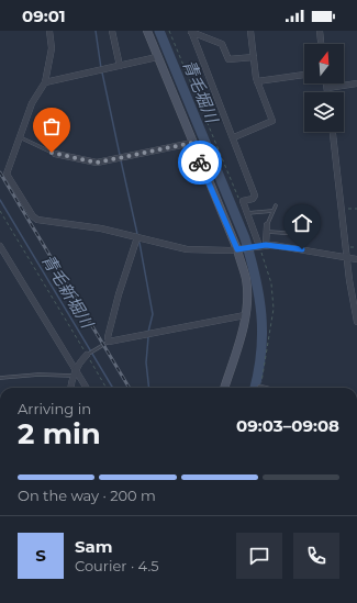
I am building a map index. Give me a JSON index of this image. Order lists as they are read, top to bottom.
{
  "water": ["青毛堀川", "青毛新堀川"],
  "north": "top",
  "page": {
    "status": "09:01",
    "heading": ["2 min", "Arriving in", "09:03–09:08"],
    "panel": ["Sam", "Courier · 4.5"],
    "bar": "On the way · 200 m",
    "round": "S"
  }
}
